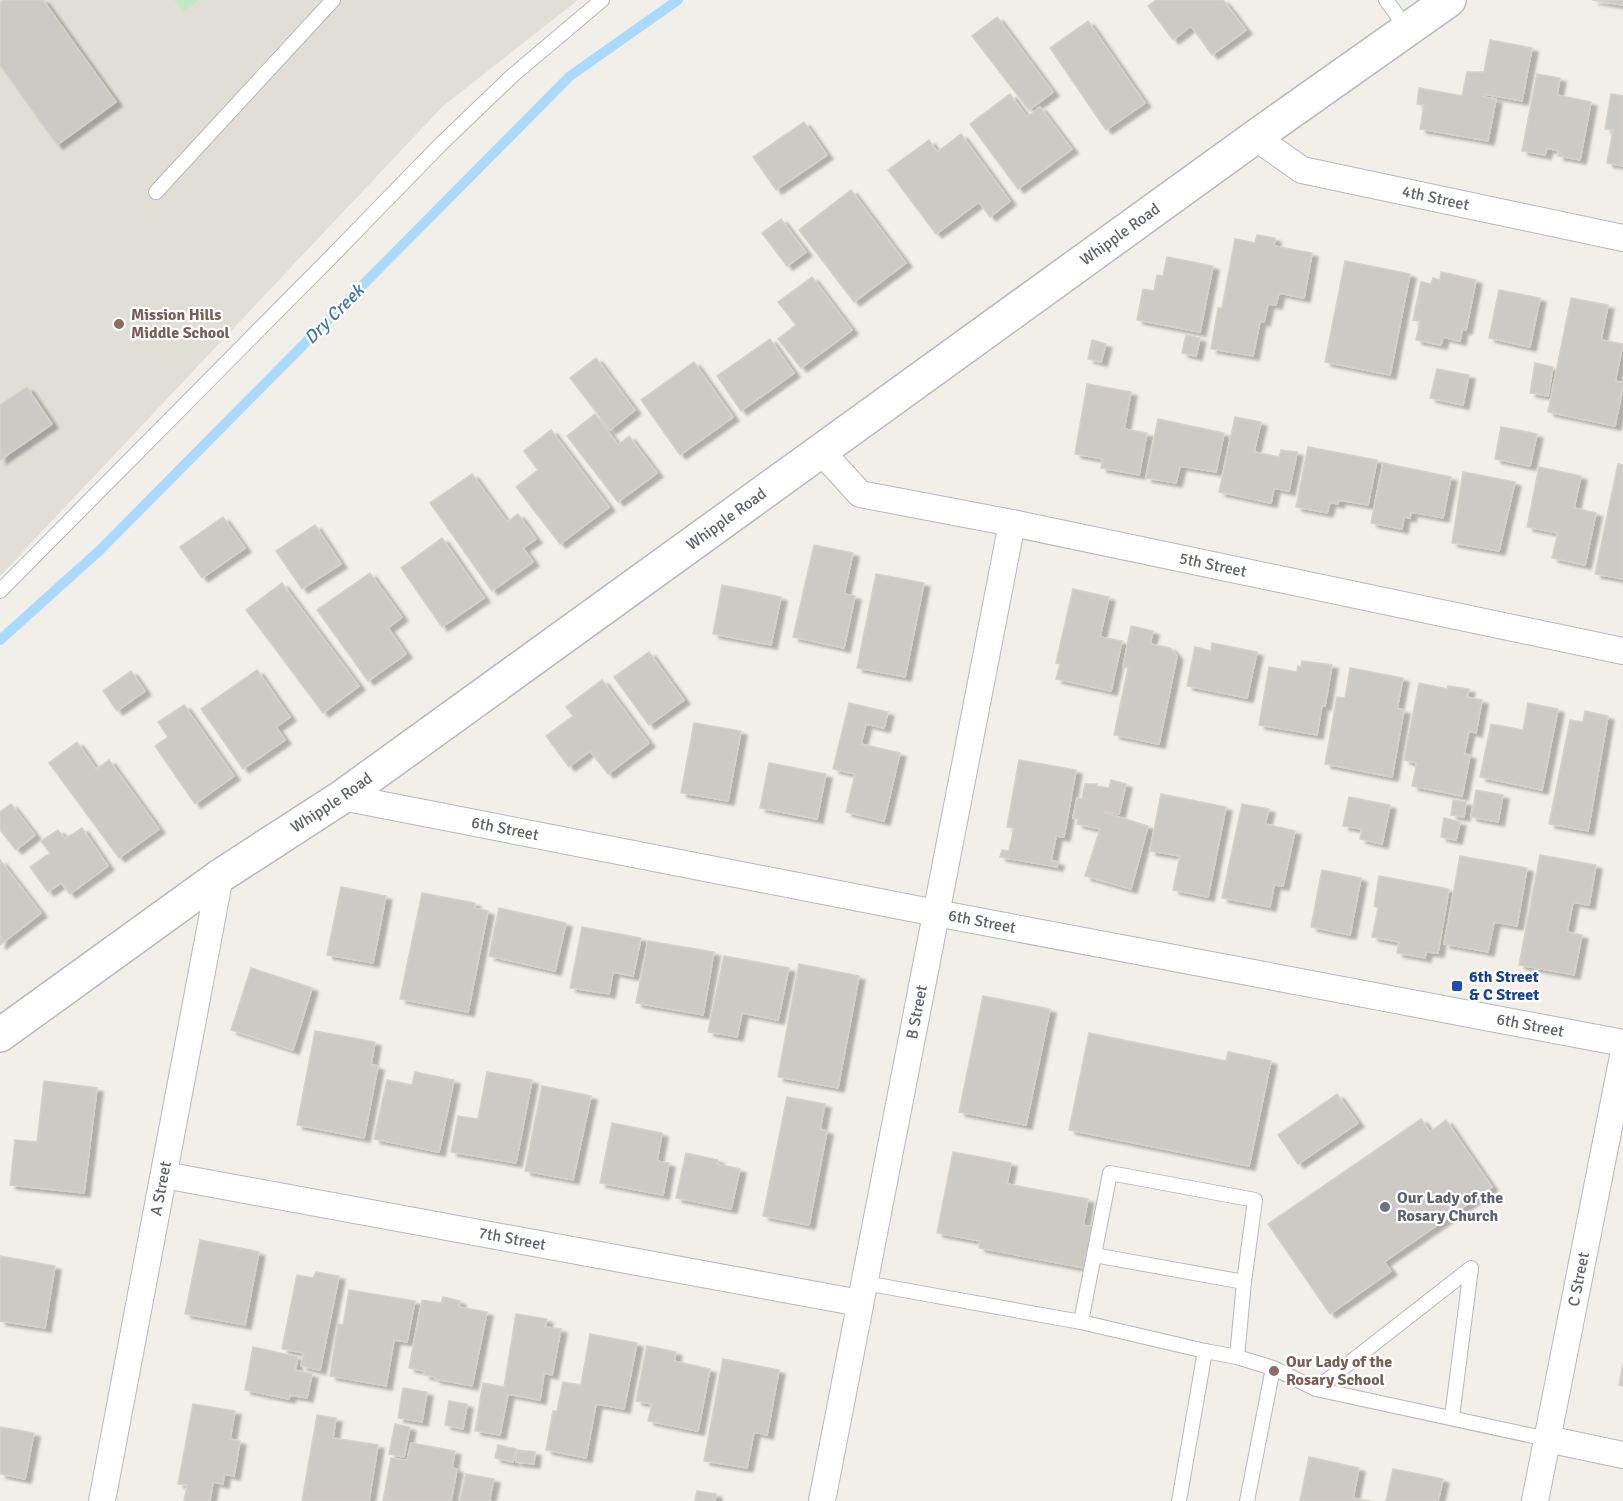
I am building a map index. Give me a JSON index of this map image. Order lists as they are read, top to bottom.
{
  "streets": {
    "main road": ["Whipple Road"],
    "street": [
      "4th Street",
      "5th Street",
      "6th Street",
      "B Street",
      "A Street",
      "7th Street",
      "C Street"
    ]
  },
  "crossings": [
    ["4th Street", "Whipple Road"],
    ["Whipple Road", "5th Street"],
    ["Whipple Road", "6th Street"],
    ["Whipple Road", "A Street"],
    ["5th Street", "B Street"],
    ["6th Street", "B Street"],
    ["B Street", "7th Street"],
    ["A Street", "7th Street"]
  ],
  "water": ["Dry Creek"],
  "places": {
    "other": ["Mission Hills Middle School", "Our Lady of the Rosary Church", "Our Lady of the Rosary School"],
    "transit": ["6th Street & C Street"]
  }
}
